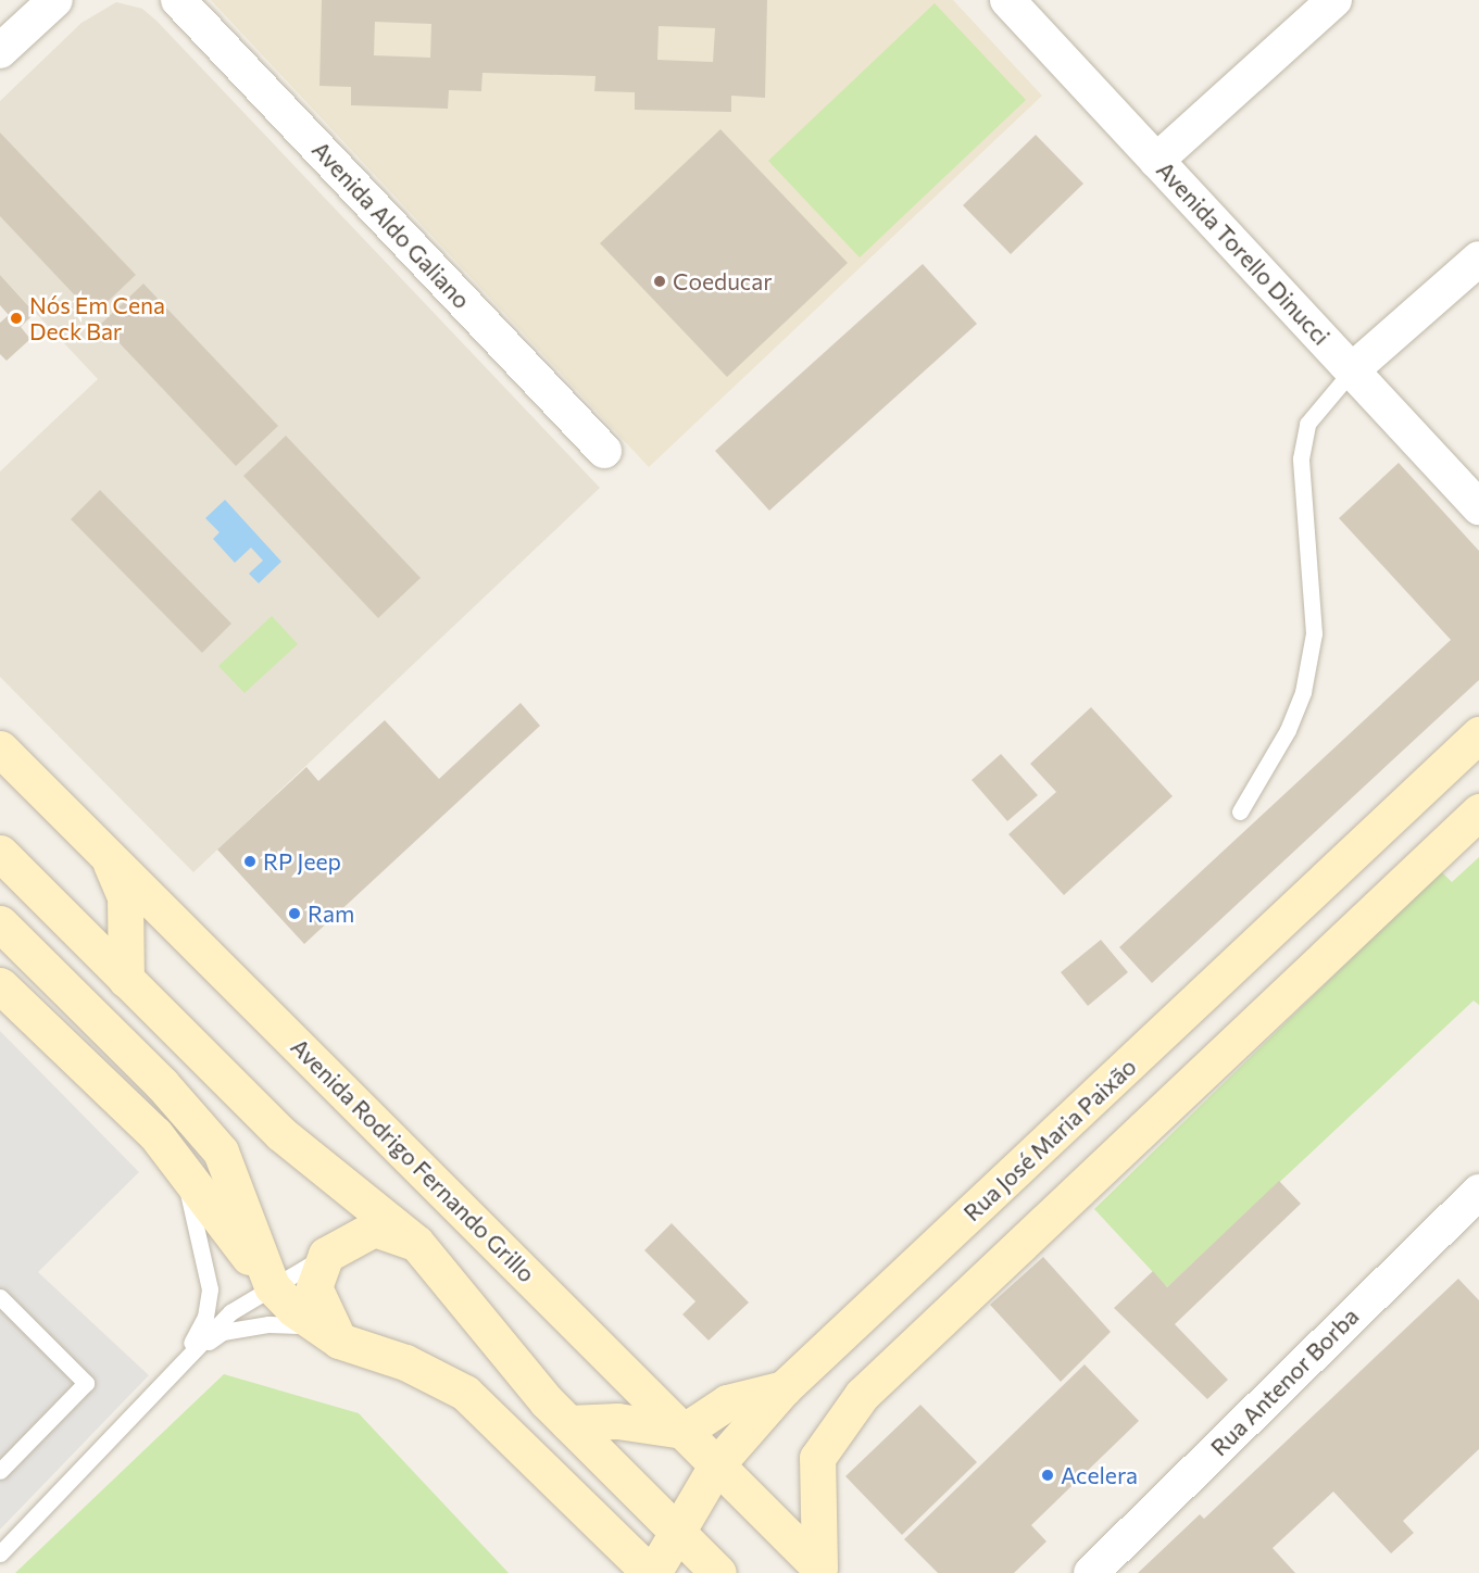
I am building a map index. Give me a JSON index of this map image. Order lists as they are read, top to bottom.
{
  "streets": {
    "street": [
      "Avenida Aldo Galiano",
      "Avenida Torello Dinucci",
      "Rua José Maria Paixão",
      "Avenida Rodrigo Fernando Grillo",
      "Rua Antenor Borba"
    ]
  },
  "crossings": [
    ["Rua José Maria Paixão", "Avenida Rodrigo Fernando Grillo"]
  ],
  "places": [
    "Coeducar",
    "Nós Em Cena Deck Bar",
    "RP Jeep",
    "Ram",
    "Acelera"
  ]
}
